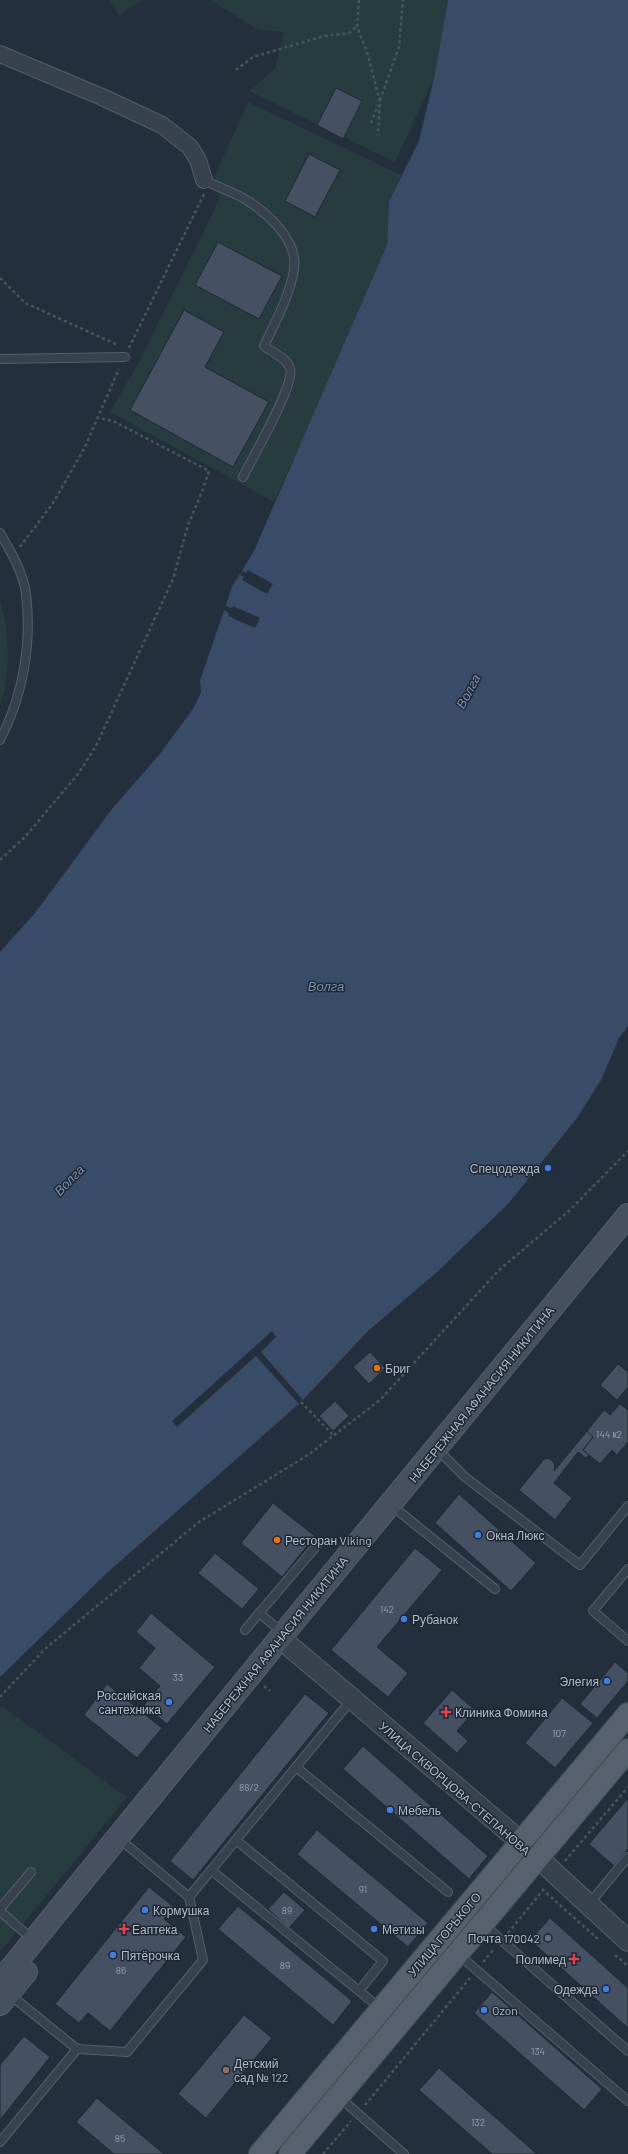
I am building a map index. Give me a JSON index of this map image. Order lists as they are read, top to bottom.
{
  "streets": {
    "main road": ["НАБЕРЕЖНАЯ АФАНАСИЯ НИКИТИНА", "УЛИЦА ГОРЬКОГО"],
    "street": ["УЛИЦА СКВОРЦОВА-СТЕПАНОВА"]
  },
  "crossings": [
    ["НАБЕРЕЖНАЯ АФАНАСИЯ НИКИТИНА", "УЛИЦА СКВОРЦОВА-СТЕПАНОВА"],
    ["УЛИЦА СКВОРЦОВА-СТЕПАНОВА", "УЛИЦА ГОРЬКОГО"]
  ],
  "water": ["Волга"],
  "places": {
    "other": [
      "Спецодежда",
      "Бриг",
      "Окна Люкс",
      "Ресторан Viking",
      "Рубанок",
      "Элегия",
      "Российская сантехника",
      "Мебель",
      "Кормушка",
      "Метизы",
      "Почта 170042",
      "Пятёрочка",
      "Одежда",
      "Ozon",
      "Детский сад № 122"
    ],
    "health": ["Клиника Фомина", "Еаптека", "Полимед"]
  },
  "house_numbers": [
    "144 к2",
    "142",
    "33",
    "107",
    "88/2",
    "91",
    "89",
    "89",
    "86",
    "134",
    "132",
    "85"
  ]
}
